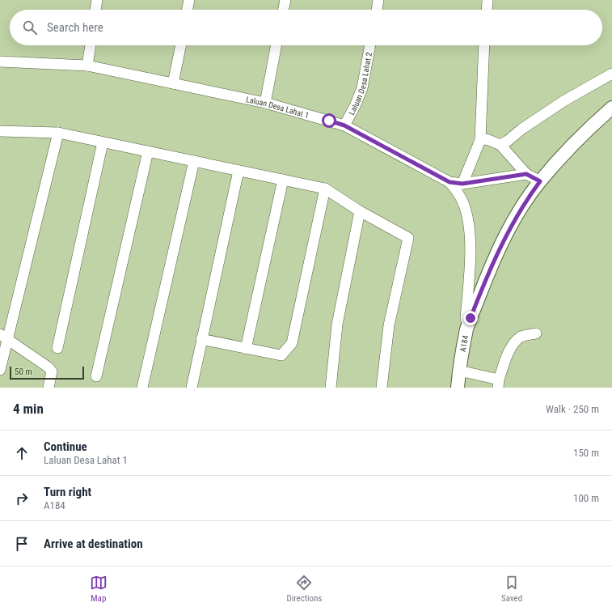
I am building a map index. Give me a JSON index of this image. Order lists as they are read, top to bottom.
{
  "streets": {
    "main road": ["A184"],
    "street": ["Laluan Desa Lahat 2", "Laluan Desa Lahat 1"]
  },
  "crossings": [
    ["Laluan Desa Lahat 2", "Laluan Desa Lahat 1"]
  ],
  "scale_bar": "50 m",
  "page": {
    "search": "Search here",
    "scale": "50 m",
    "heading": ["4 min", "Walk · 250 m"],
    "list": [
      ["Continue", "Laluan Desa Lahat 1", "150 m"],
      ["Turn right", "A184", "100 m"],
      "Arrive at destination"
    ],
    "nav": ["Map", "Directions", "Saved"]
  }
}
